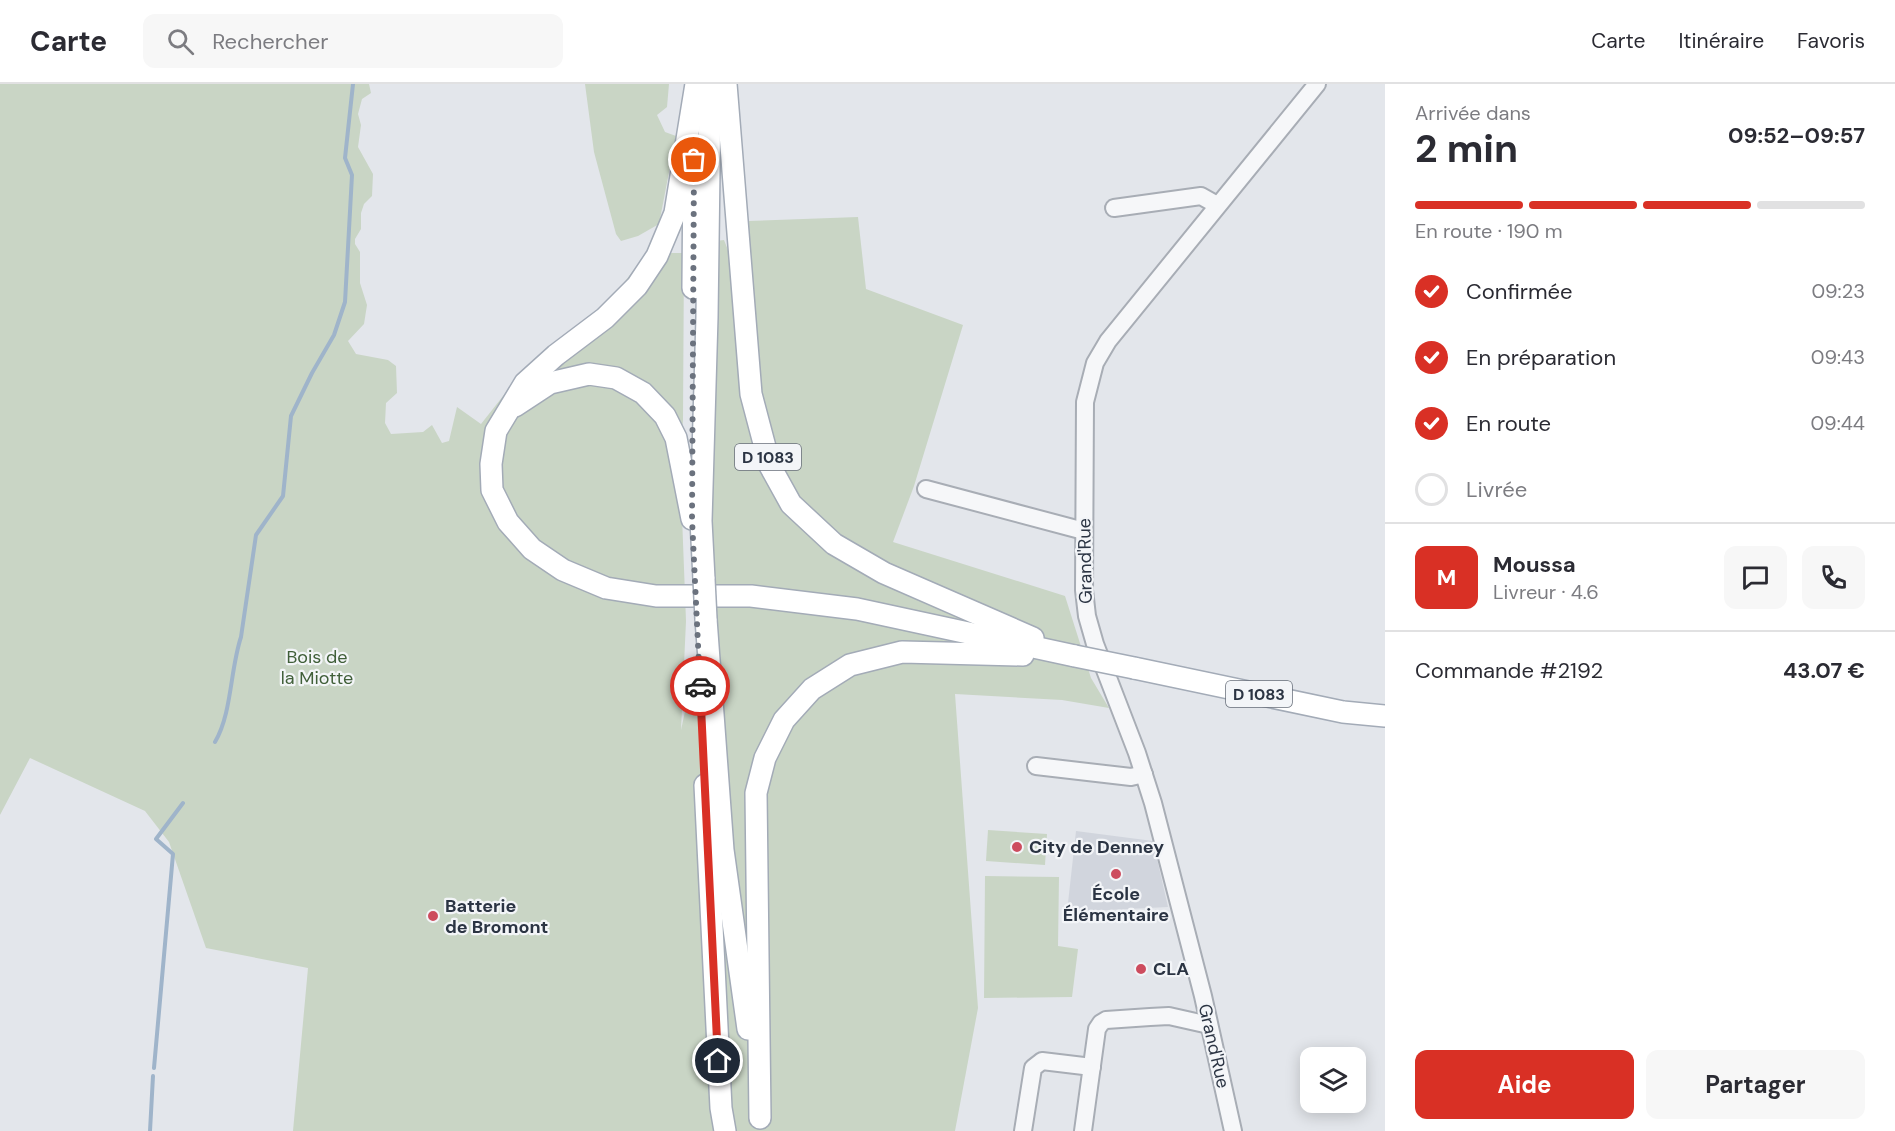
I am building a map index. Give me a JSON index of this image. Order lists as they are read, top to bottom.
{
  "streets": {
    "main road": ["D 1083"],
    "street": ["Grand'Rue"]
  },
  "parks": ["Bois de la Miotte"],
  "places": [
    "City de Denney",
    "École Élémentaire",
    "Batterie de Bromont",
    "CLA"
  ],
  "page": {
    "header": "Carte",
    "search": "Rechercher",
    "nav": ["Carte", "Itinéraire", "Favoris"],
    "heading": ["2 min", "Arrivée dans", "09:52–09:57"],
    "panel": [
      "Moussa",
      "Livreur · 4.6",
      "Commande #2192",
      "43.07 €"
    ],
    "bar": "En route · 190 m",
    "list": [
      ["Confirmée", "09:23"],
      ["En préparation", "09:43"],
      ["En route", "09:44"],
      "Livrée"
    ],
    "round": "M",
    "buttons": ["Aide", "Partager"]
  }
}
